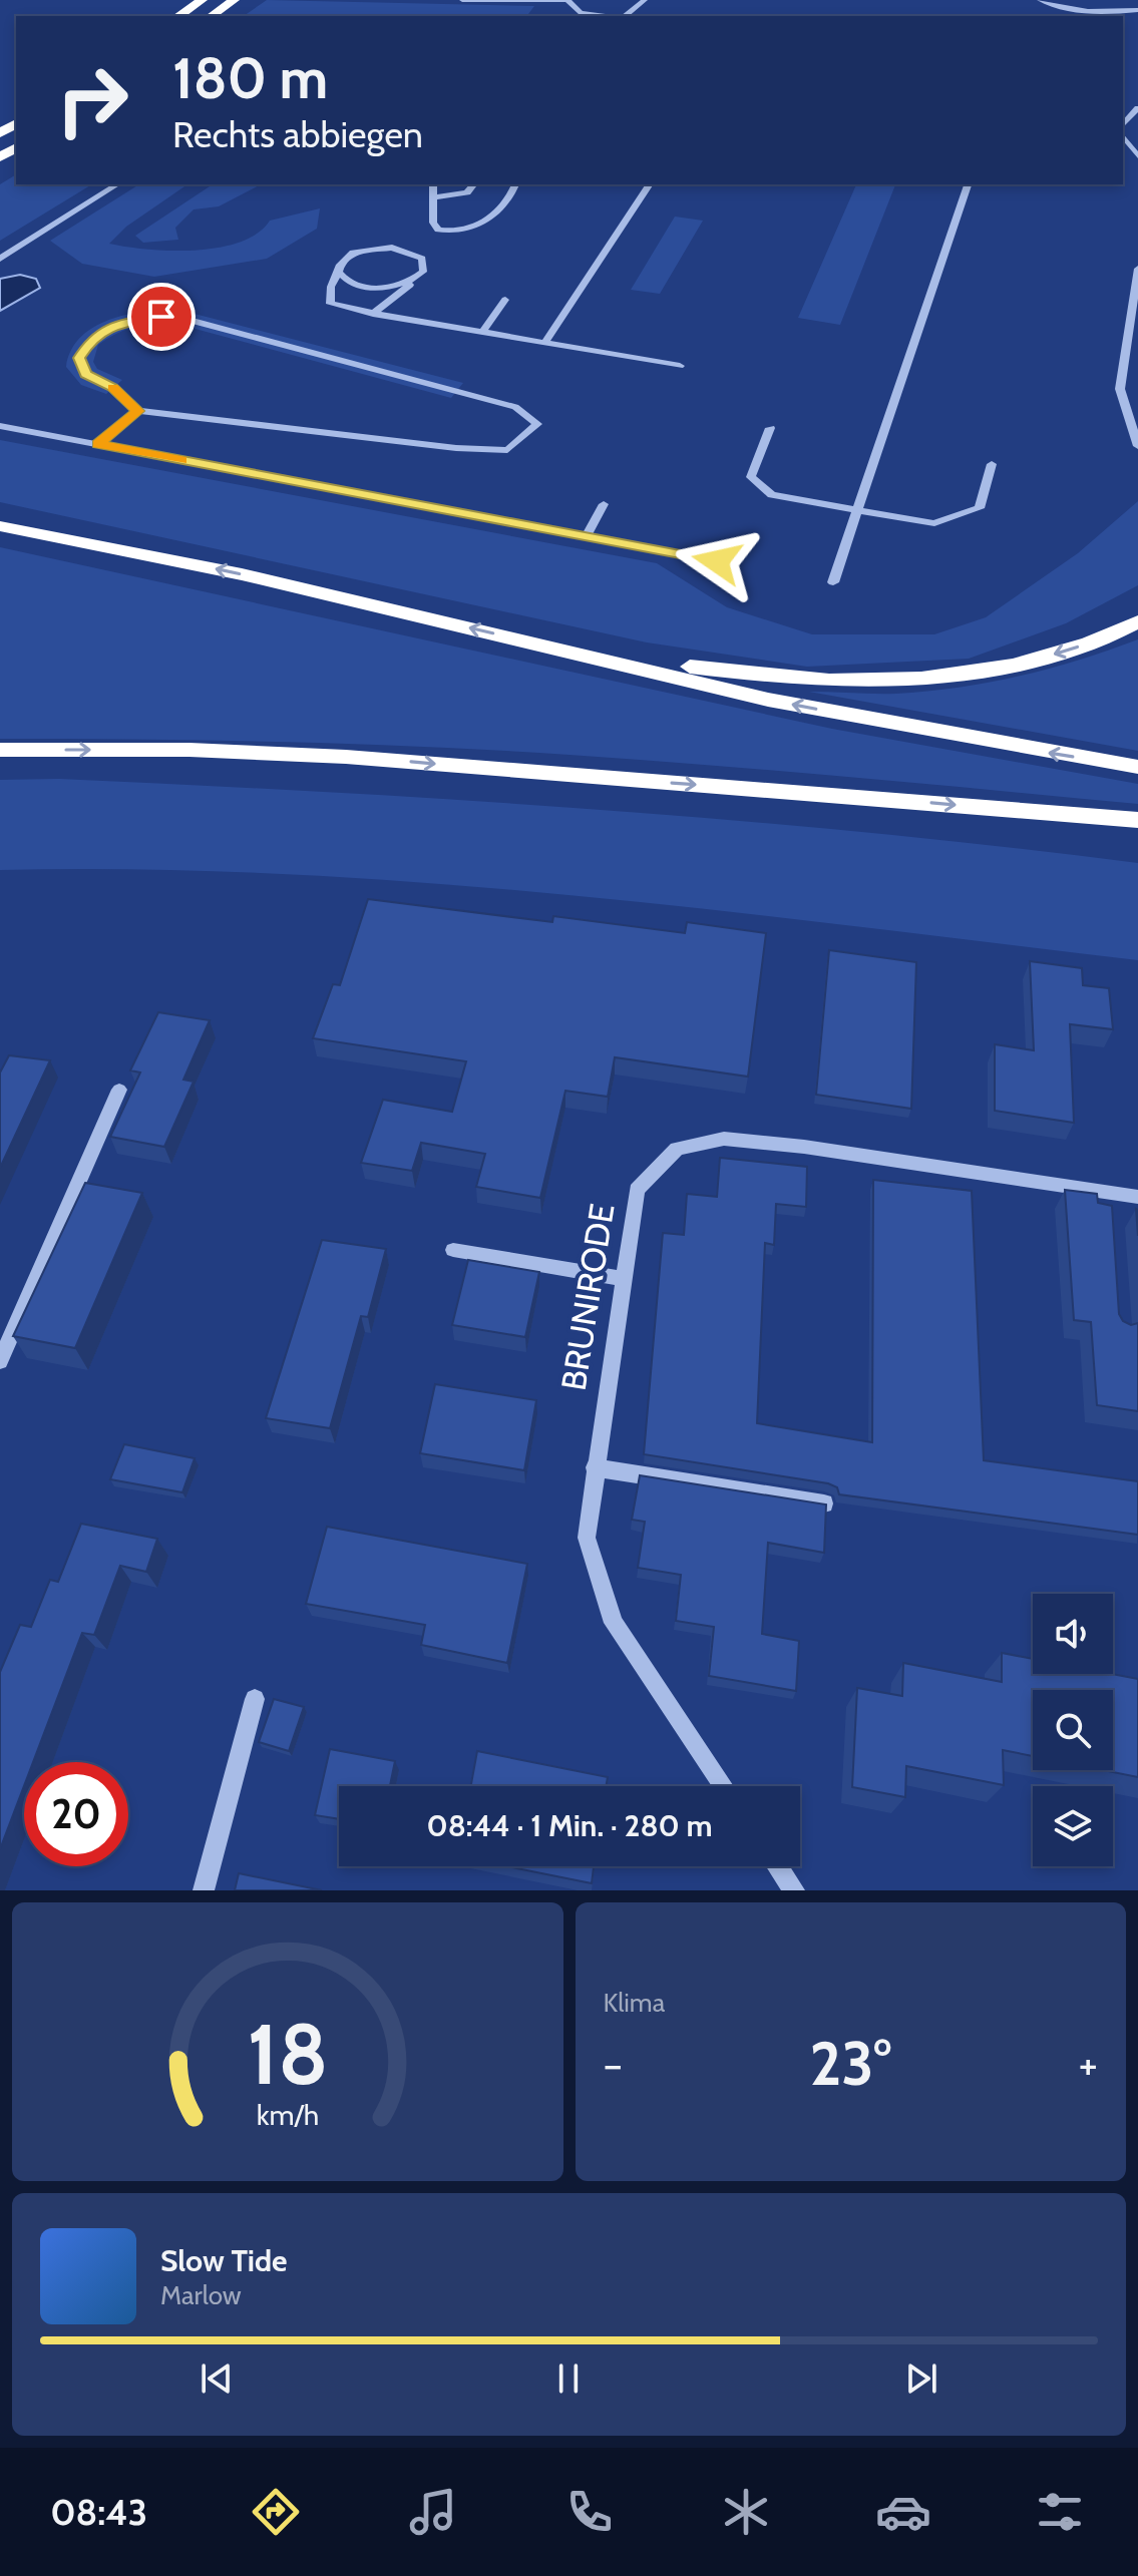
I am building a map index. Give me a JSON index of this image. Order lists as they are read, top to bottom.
{
  "streets": {
    "street": ["BRUNIRODE"]
  },
  "page": {
    "turn": ["180 m", "Rechts abbiegen"],
    "limit": "20",
    "trip": "08:44 · 1 Min. · 280 m",
    "tile": "Klima",
    "heat": ["−", "23°", "+"],
    "song": ["Slow Tide", "Marlow"],
    "tabs": "08:43",
    "gauge": ["18", "km/h"]
  }
}
